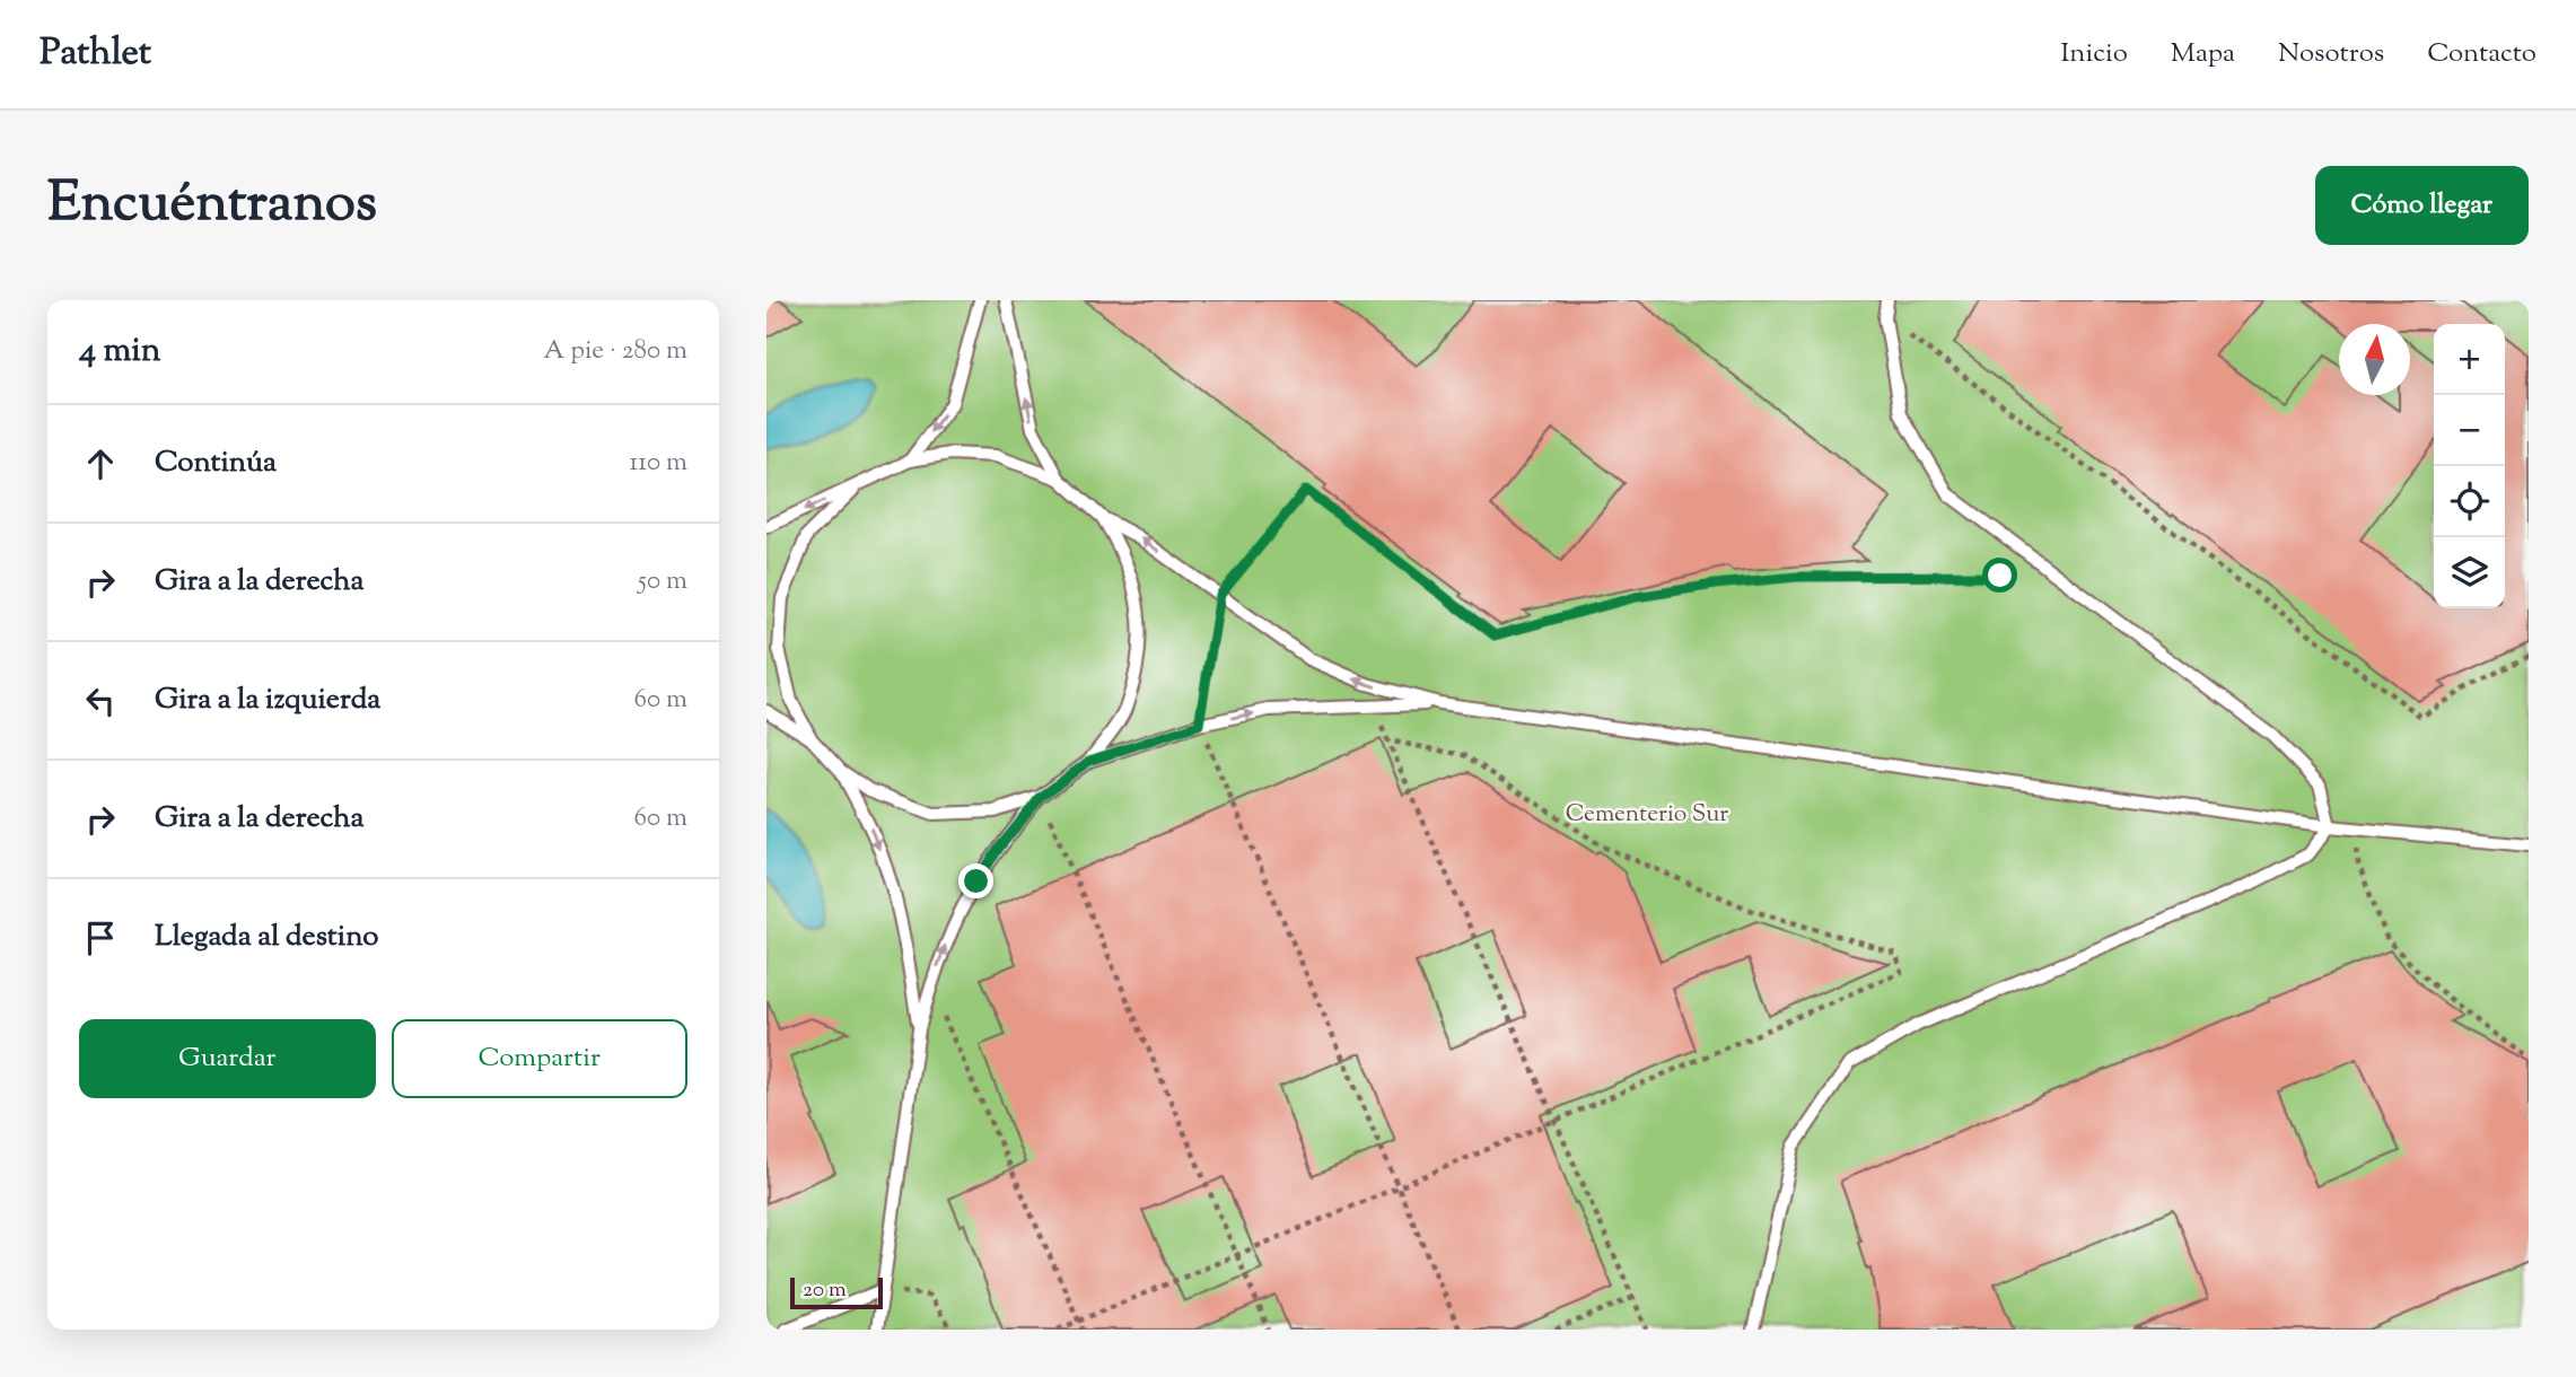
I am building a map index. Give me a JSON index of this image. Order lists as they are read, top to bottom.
{
  "parks": ["Cementerio Sur"],
  "scale_bar": "20 m",
  "north": "top",
  "page": {
    "header": "Pathlet",
    "nav": [
      "Inicio",
      "Mapa",
      "Nosotros",
      "Contacto"
    ],
    "title": "Encuéntranos",
    "buttons": [
      "Cómo llegar",
      ["Guardar", "Compartir"]
    ],
    "heading": ["4 min", "A pie · 280 m"],
    "map_buttons": ["+", "−"],
    "list": [
      ["Continúa", "110 m"],
      ["Gira a la derecha", "50 m"],
      ["Gira a la izquierda", "60 m"],
      ["Gira a la derecha", "60 m"],
      "Llegada al destino"
    ],
    "scale": "20 m"
  }
}
